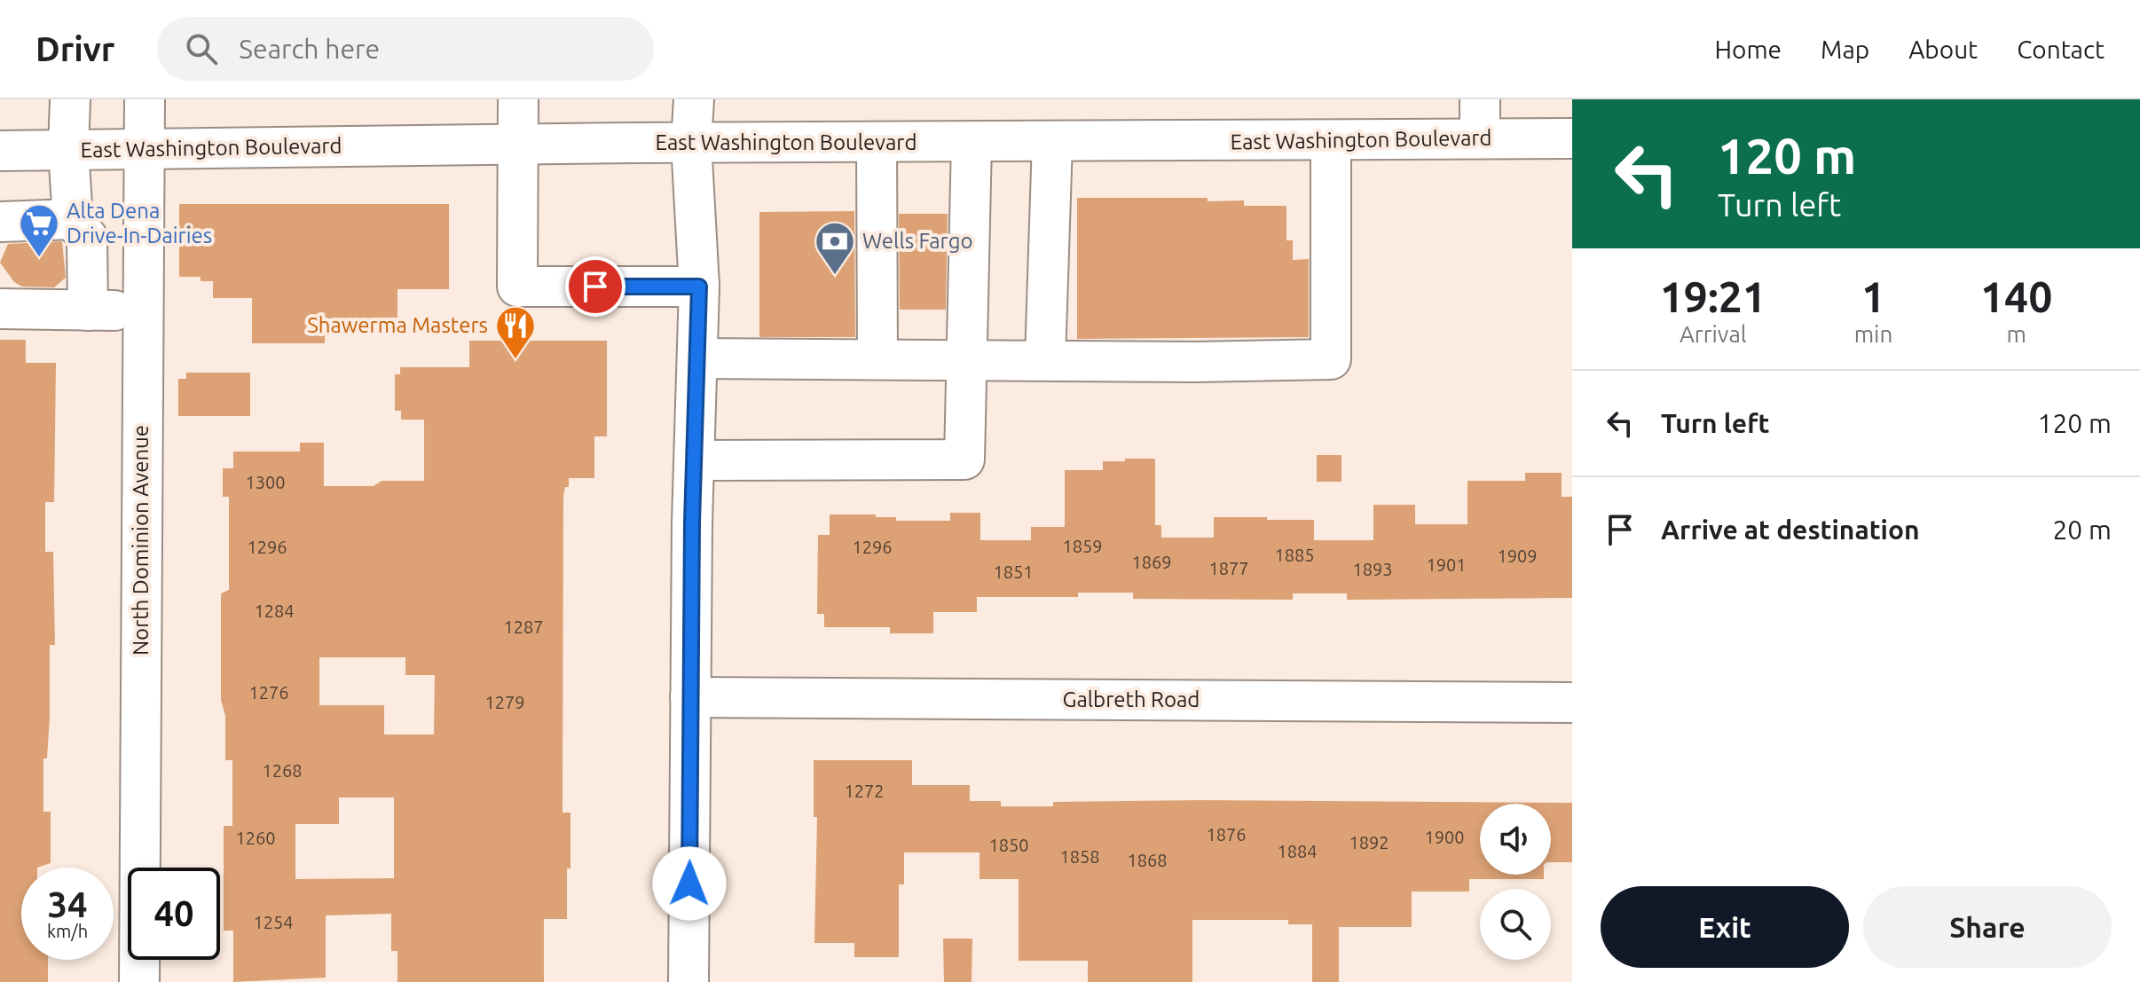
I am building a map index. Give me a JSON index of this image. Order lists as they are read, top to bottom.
{
  "streets": {
    "street": ["East Washington Boulevard", "North Dominion Avenue", "Galbreth Road"]
  },
  "crossings": [
    ["East Washington Boulevard", "North Dominion Avenue"]
  ],
  "places": {
    "supermarket": ["Alta Dena Drive-In-Dairies"],
    "bank": ["Wells Fargo"],
    "restaurant": ["Shawerma Masters"]
  },
  "house_numbers": [
    "1300",
    "1859",
    "1296",
    "1296",
    "1885",
    "1909",
    "1869",
    "1901",
    "1877",
    "1893",
    "1851",
    "1284",
    "1287",
    "1276",
    "1279",
    "1268",
    "1272",
    "1876",
    "1900",
    "1260",
    "1892",
    "1850",
    "1884",
    "1858",
    "1868",
    "1254"
  ],
  "page": {
    "header": "Drivr",
    "search": "Search here",
    "nav": [
      "Home",
      "Map",
      "About",
      "Contact"
    ],
    "turn": ["120 m", "Turn left"],
    "eta": [
      "19:21",
      "Arrival",
      "1",
      "min",
      "140",
      "m"
    ],
    "list": [
      {
        "name": "Turn left",
        "value": "120 m"
      },
      {
        "name": "Arrive at destination",
        "value": "20 m"
      }
    ],
    "speed": "34 km/h",
    "limit": "40",
    "buttons": ["Exit", "Share"]
  }
}
